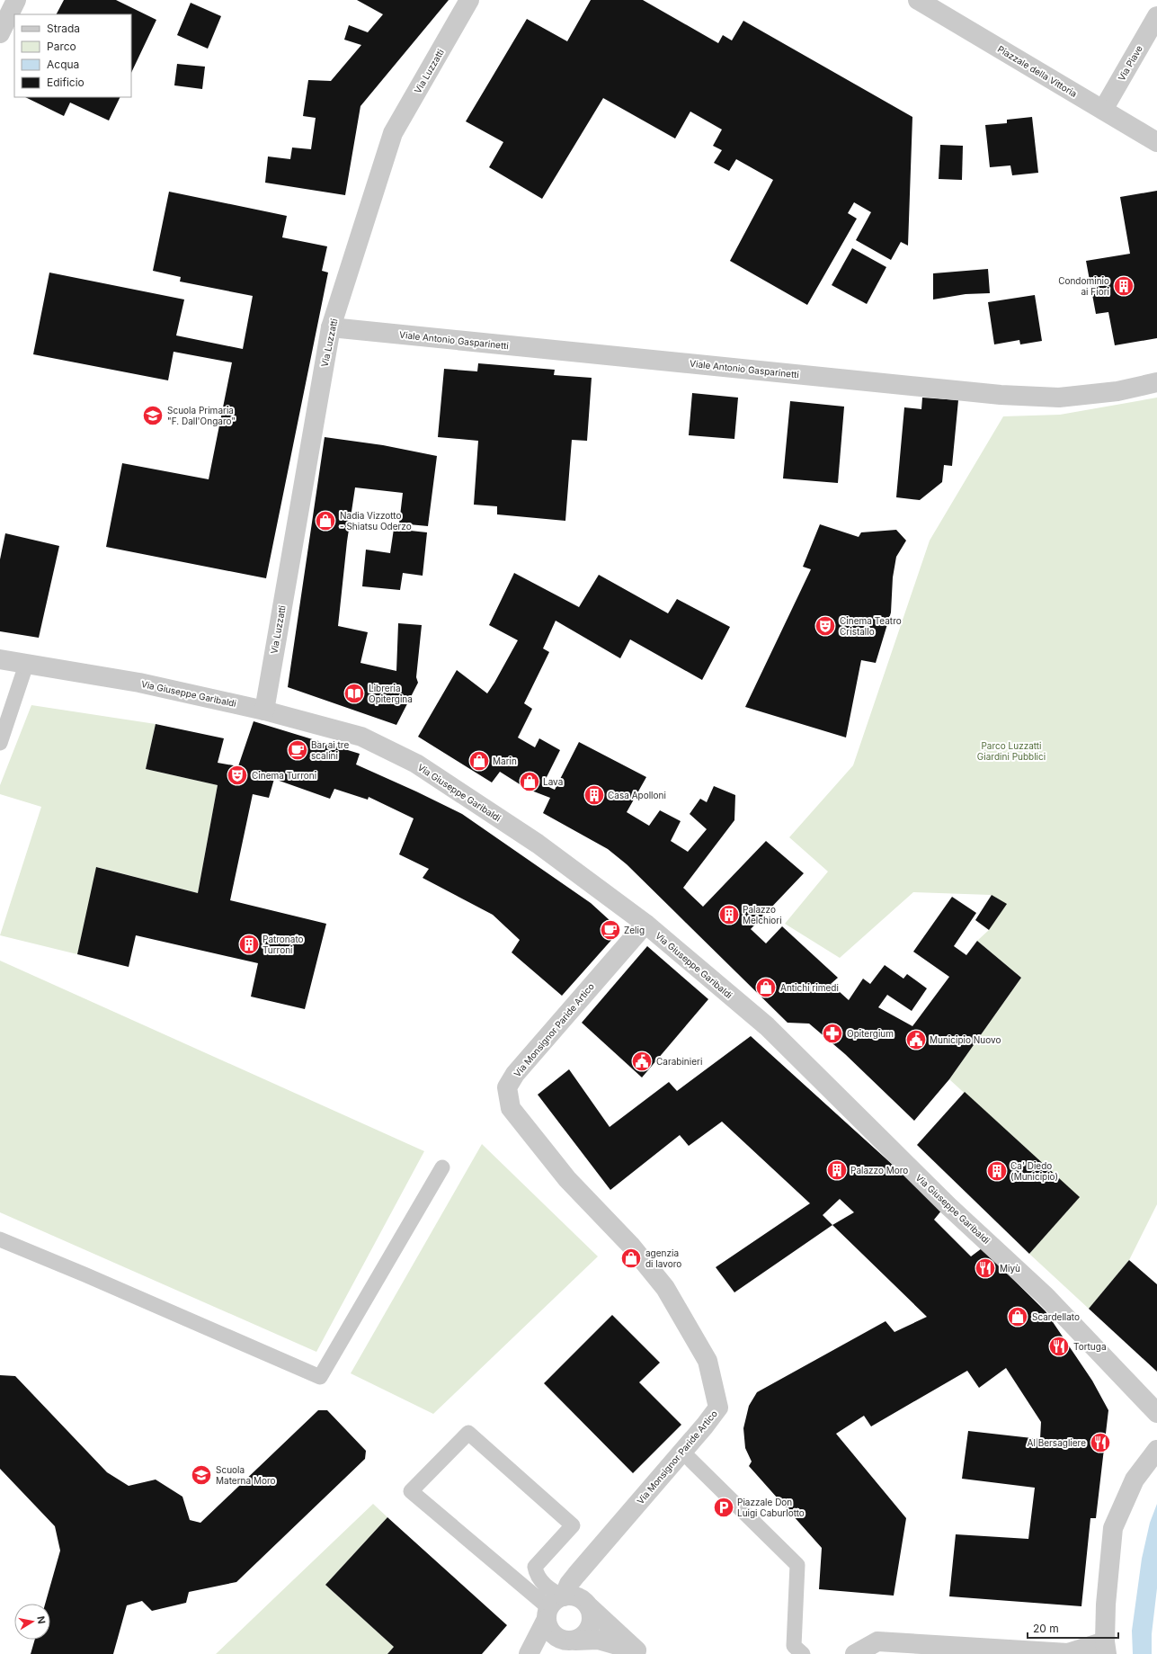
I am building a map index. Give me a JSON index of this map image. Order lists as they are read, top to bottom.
{
  "streets": {
    "street": [
      "Via Piave",
      "Via Luzzatti",
      "Piazzale della Vittoria",
      "Viale Antonio Gasparinetti",
      "Via Giuseppe Garibaldi",
      "Via Monsignor Paride Artico"
    ]
  },
  "crossings": [
    ["Via Piave", "Piazzale della Vittoria"],
    ["Via Luzzatti", "Viale Antonio Gasparinetti"],
    ["Via Luzzatti", "Via Giuseppe Garibaldi"],
    ["Via Giuseppe Garibaldi", "Via Monsignor Paride Artico"]
  ],
  "parks": ["Parco Luzzatti Giardini Pubblici"],
  "places": {
    "building": [
      "Condominio ai Fiori",
      "Casa Apolloni",
      "Palazzo Melchiori",
      "Patronato Turroni",
      "Palazzo Moro",
      "Ca' Diedo (Municipio)"
    ],
    "school or university": ["Scuola Primaria \"F. Dall'Ongaro\"", "Scuola Materna Moro"],
    "shop": [
      "Nadia Vizzotto - Shiatsu Oderzo",
      "Marin",
      "Lava",
      "Antichi rimedi",
      "agenzia di lavoro",
      "Scardellato"
    ],
    "theatre": ["Cinema Teatro Cristallo", "Cinema Turroni"],
    "library": ["Libreria Opitergina"],
    "cafe": ["Bar ai tre scalini", "Zelig"],
    "pharmacy": ["Opitergium"],
    "public building": ["Municipio Nuovo", "Carabinieri"],
    "restaurant": ["Miyù", "Tortuga", "Al Bersagliere"],
    "parking": ["Piazzale Don Luigi Caburlotto"]
  },
  "legend": [
    "Strada",
    "Parco",
    "Acqua",
    "Edificio"
  ],
  "scale_bar": "20 m",
  "north": "right"
}
